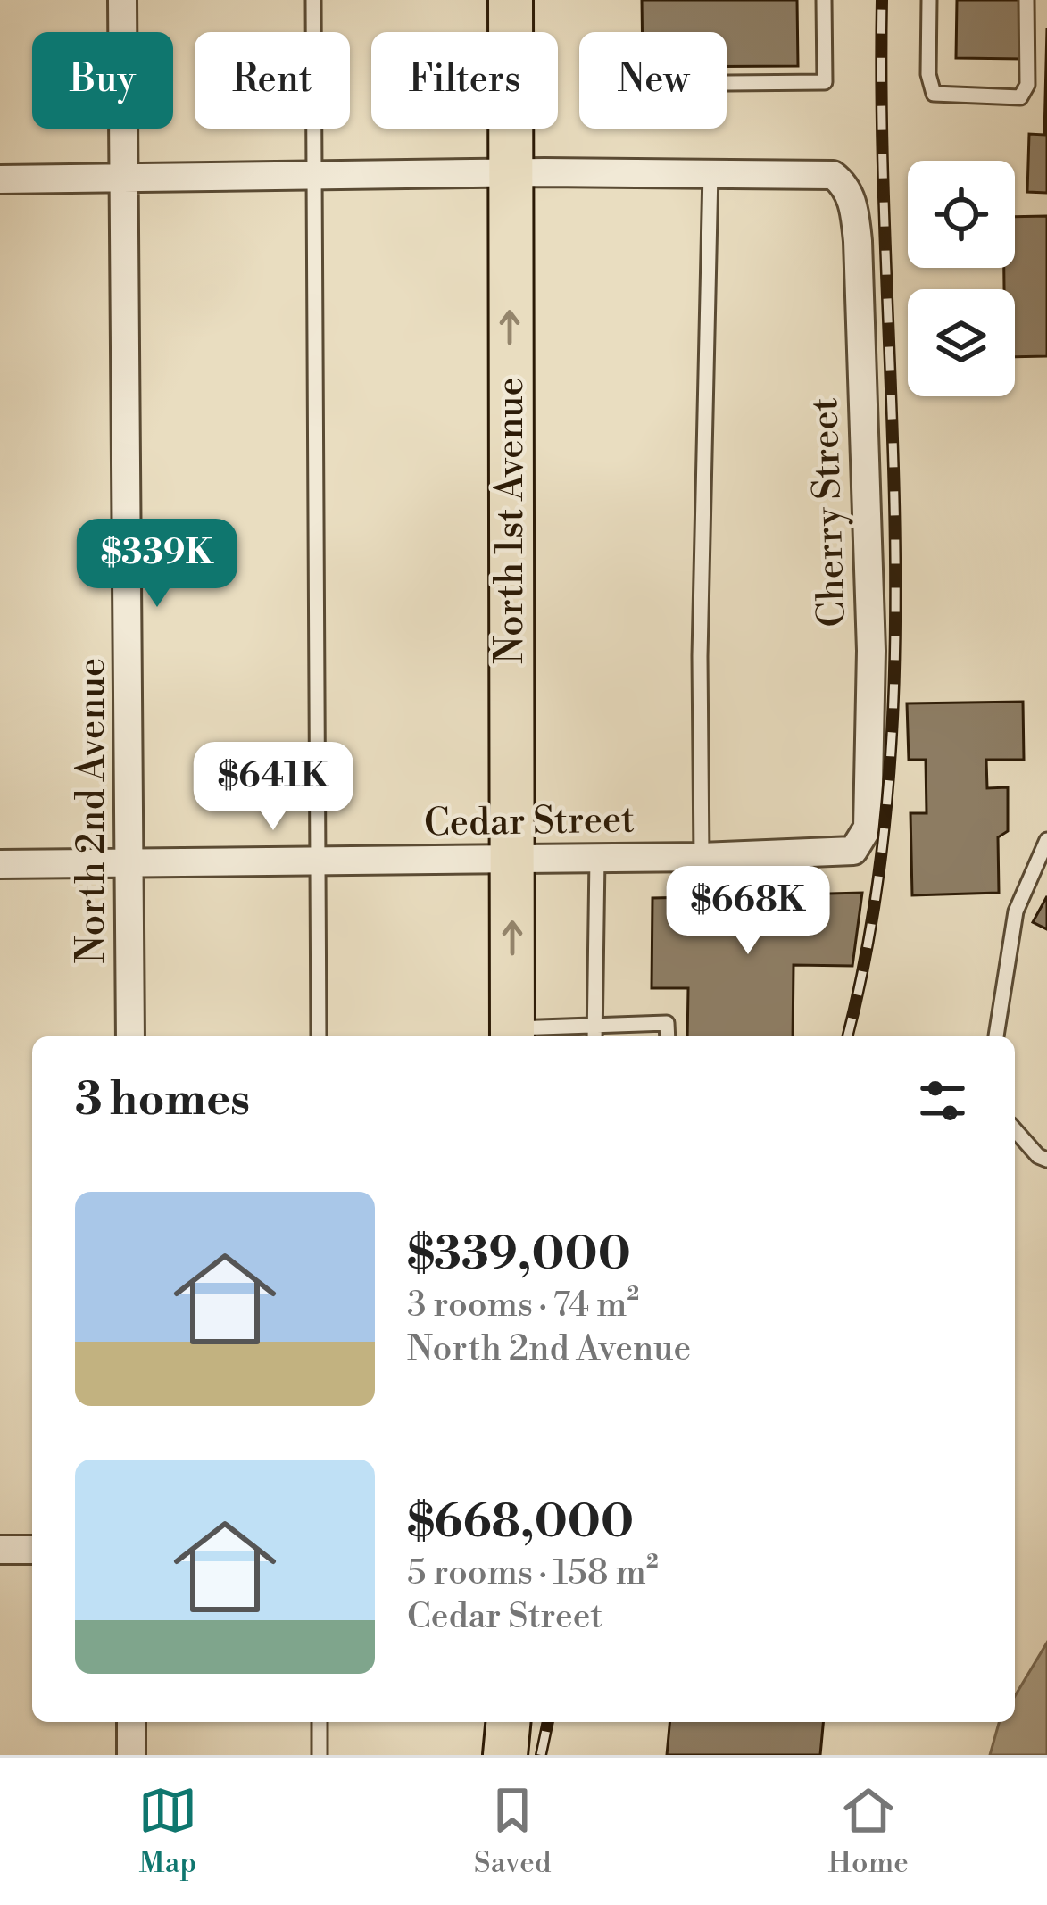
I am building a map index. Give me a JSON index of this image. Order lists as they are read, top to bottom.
{
  "streets": {
    "main road": ["North 1st Avenue"],
    "street": ["Cherry Street", "North 2nd Avenue", "Cedar Street"]
  },
  "crossings": [
    ["Cherry Street", "Cedar Street"],
    ["North 1st Avenue", "Cedar Street"],
    ["North 2nd Avenue", "Cedar Street"]
  ],
  "one_way": ["North 1st Avenue"],
  "page": {
    "chip": [
      "Buy",
      "Rent",
      "Filters",
      "New"
    ],
    "price": ["$339K", "$641K", "$668K"],
    "heading": "3 homes",
    "list": [
      {
        "name": "$339,000",
        "note": "3 rooms · 74 m² · North 2nd Avenue"
      },
      {
        "name": "$668,000",
        "note": "5 rooms · 158 m² · Cedar Street"
      }
    ],
    "tabs": ["Map", "Saved", "Home"]
  }
}
